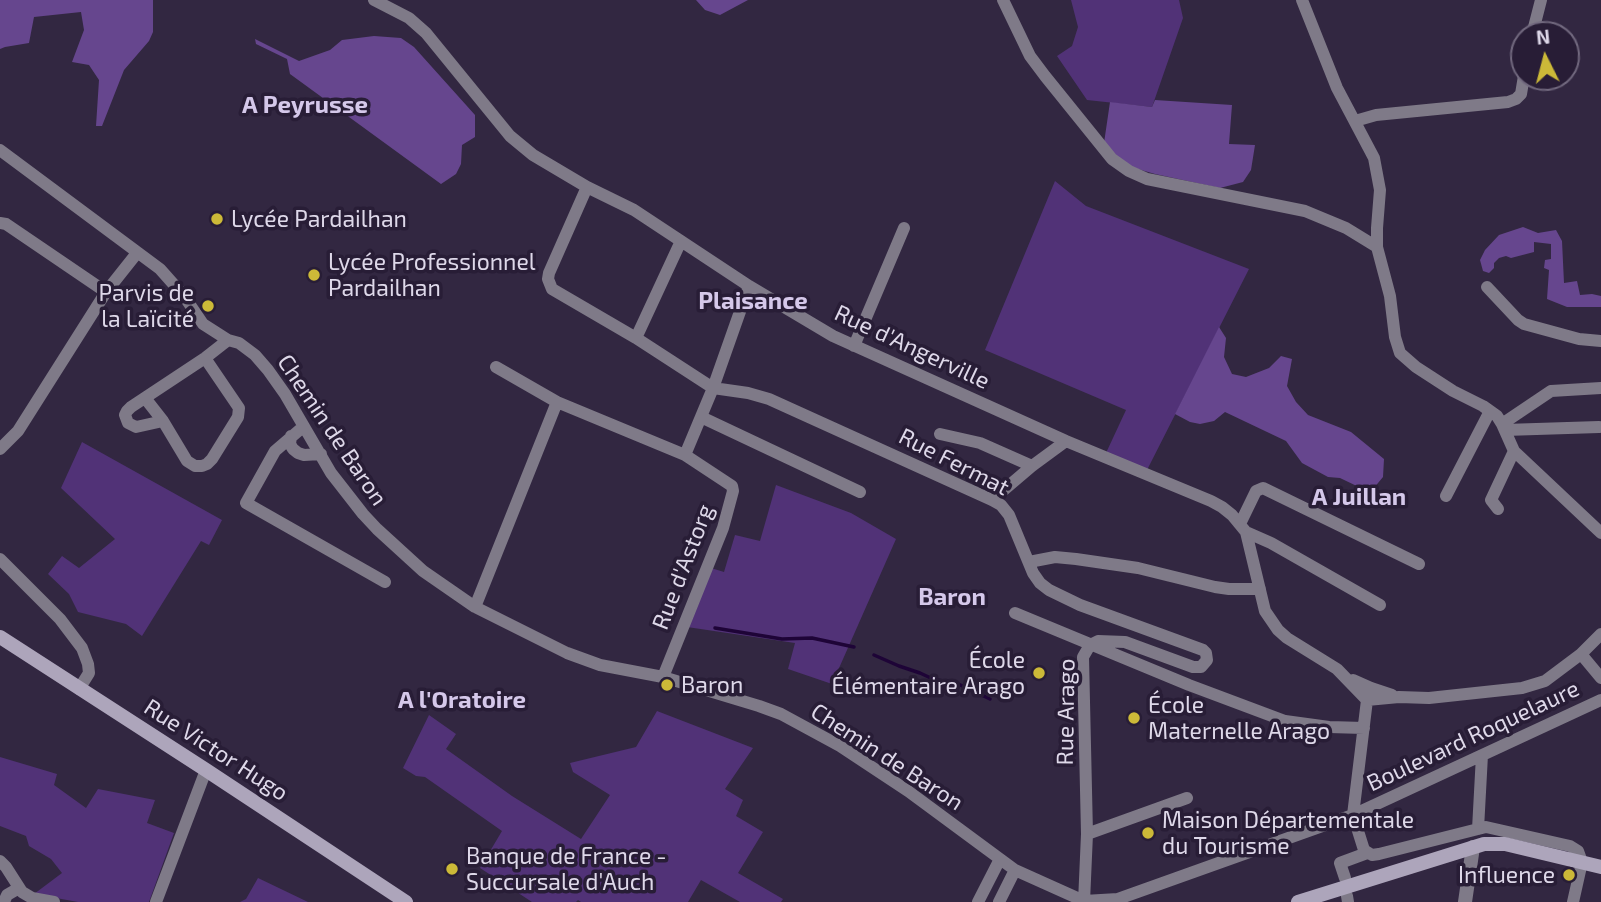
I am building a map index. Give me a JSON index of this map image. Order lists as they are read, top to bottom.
{
  "streets": {
    "main road": ["Rue Victor Hugo"],
    "street": [
      "Rue d'Angerville",
      "Chemin de Baron",
      "Rue Fermat",
      "Rue d'Astorg",
      "Rue Arago",
      "Boulevard Roquelaure"
    ]
  },
  "crossings": [
    ["Chemin de Baron", "Rue d'Astorg"],
    ["Chemin de Baron", "Rue Arago"],
    ["Chemin de Baron", "Boulevard Roquelaure"],
    ["Rue Fermat", "Rue Arago"],
    ["Rue Arago", "Boulevard Roquelaure"]
  ],
  "districts": [
    "A Peyrusse",
    "Plaisance",
    "A Juillan",
    "Baron",
    "A l'Oratoire"
  ],
  "places": [
    "Lycée Pardailhan",
    "Lycée Professionnel Pardailhan",
    "Parvis de la Laïcité",
    "École Élémentaire Arago",
    "Baron",
    "École Maternelle Arago",
    "Maison Départementale du Tourisme",
    "Banque de France - Succursale d'Auch",
    "Influence"
  ],
  "north": "top"
}
